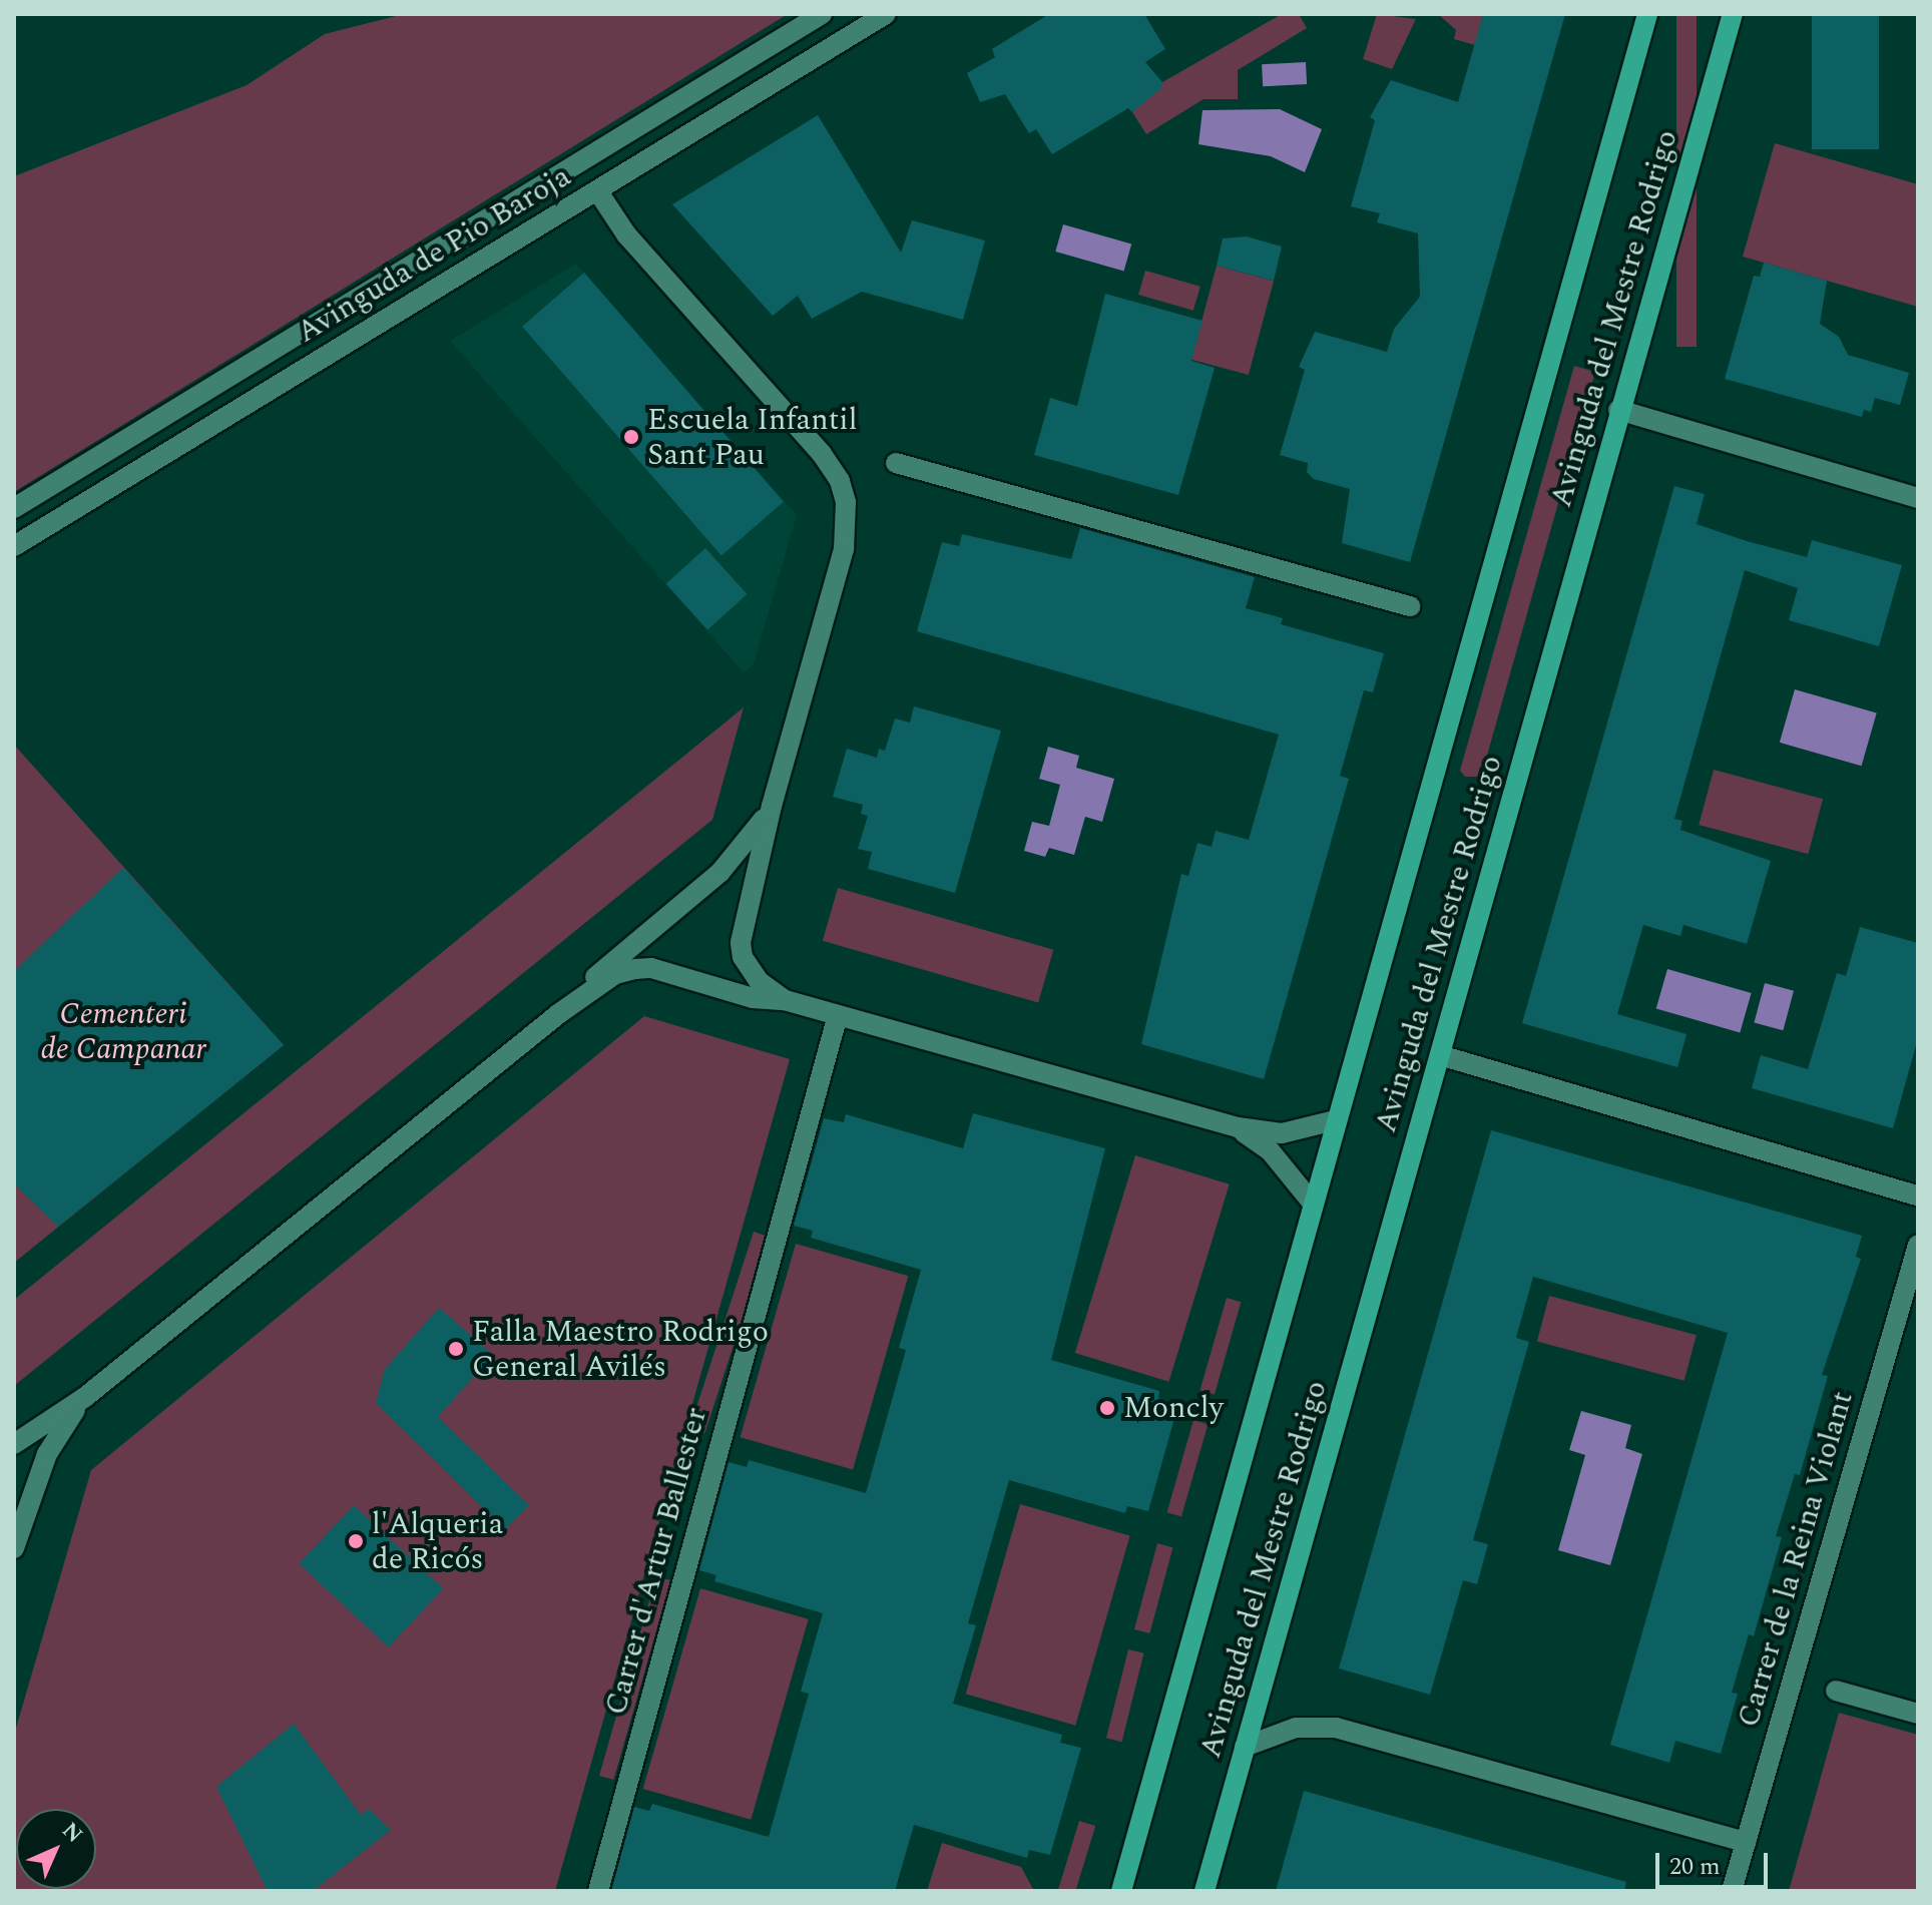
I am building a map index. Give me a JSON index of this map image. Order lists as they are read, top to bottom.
{
  "streets": {
    "main road": ["Avinguda del Mestre Rodrigo"],
    "street": ["Avinguda de Pio Baroja", "Carrer de la Reina Violant", "Carrer d'Artur Ballester"]
  },
  "parks": ["Cementeri de Campanar"],
  "places": [
    "Escuela Infantil Sant Pau",
    "Falla Maestro Rodrigo General Avilés",
    "Moncly",
    "l'Alqueria de Ricós"
  ],
  "scale_bar": "20 m",
  "north": "top right"
}
